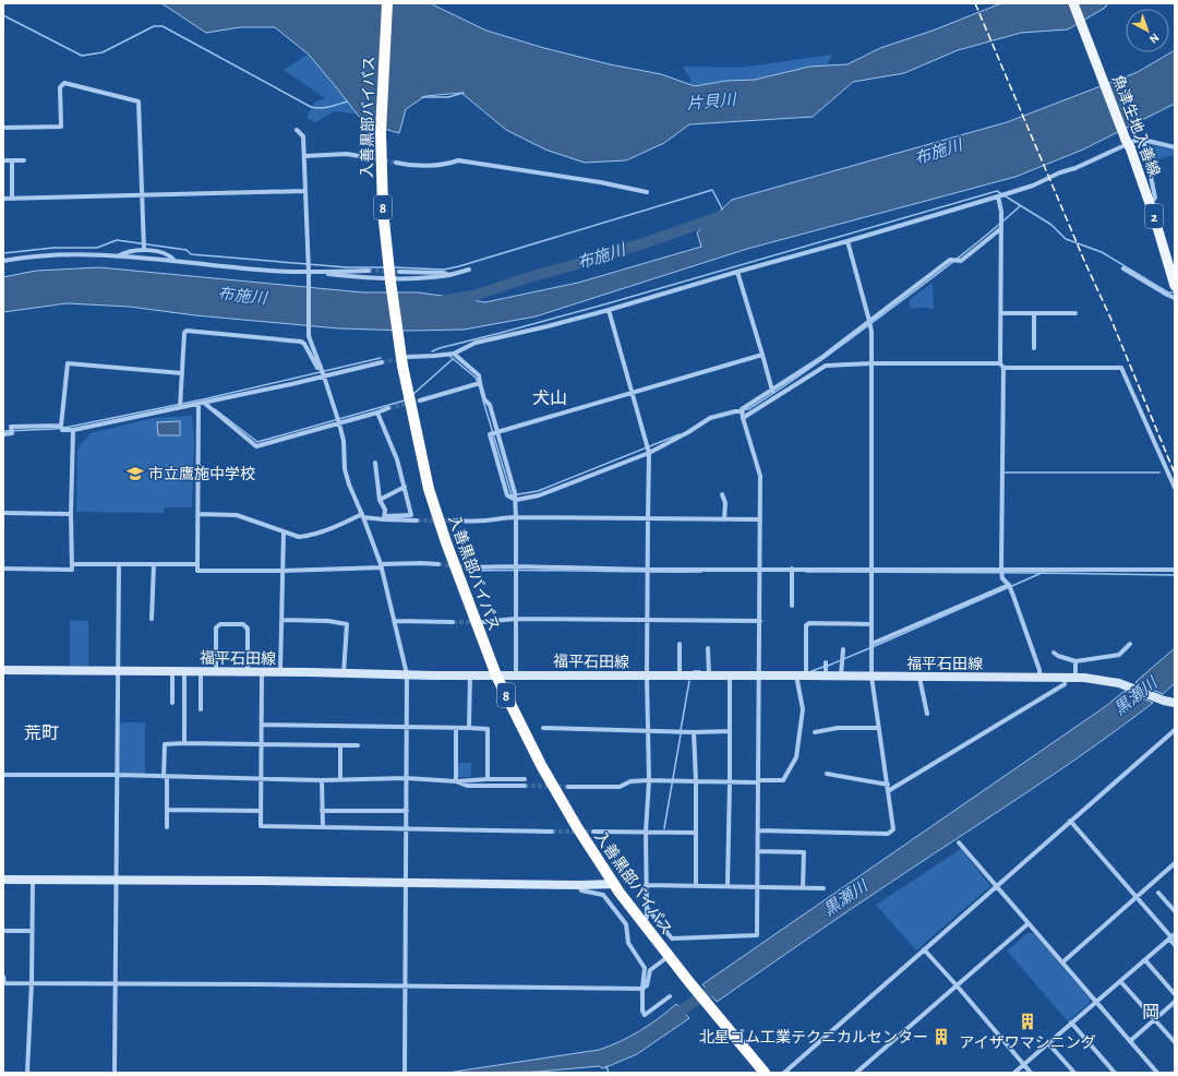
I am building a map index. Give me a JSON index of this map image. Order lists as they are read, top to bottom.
{
  "streets": {
    "highway": ["入善黒部バイパス", "8"],
    "main road": ["魚津生地入善線", "2", "福平石田線"]
  },
  "crossings": [
    ["入善黒部バイパス", "福平石田線"]
  ],
  "districts": ["犬山", "荒町", "岡"],
  "water": ["片貝川", "布施川", "黒瀬川"],
  "places": {
    "school or university": ["市立鷹施中学校"],
    "building": ["アイザワマシニング", "北星ゴム工業テクニカルセンター"]
  },
  "north": "bottom right"
}
